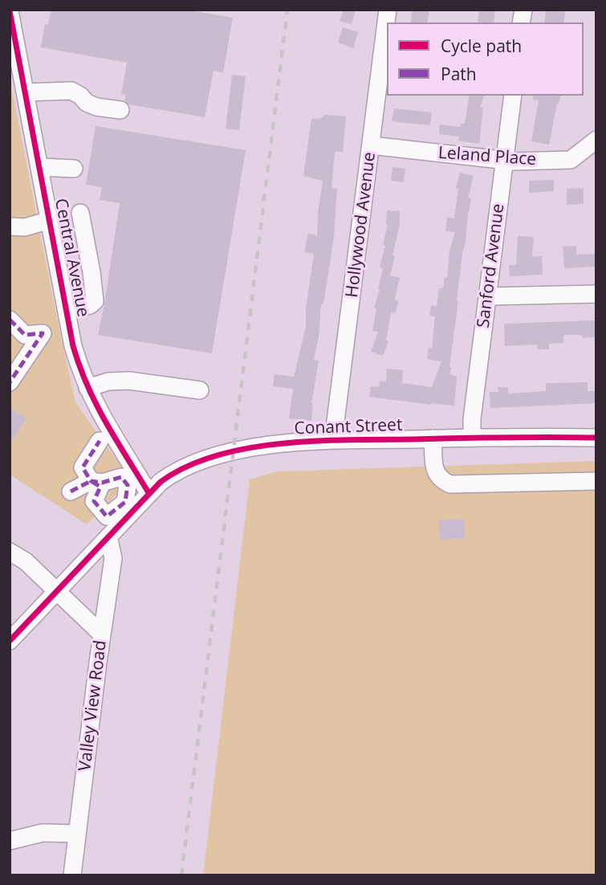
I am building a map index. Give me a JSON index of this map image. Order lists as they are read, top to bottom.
{
  "streets": {
    "street": [
      "Leland Place",
      "Hollywood Avenue",
      "Central Avenue",
      "Sanford Avenue",
      "Conant Street",
      "Valley View Road"
    ]
  },
  "crossings": [
    ["Leland Place", "Hollywood Avenue"],
    ["Leland Place", "Sanford Avenue"],
    ["Hollywood Avenue", "Conant Street"],
    ["Central Avenue", "Conant Street"],
    ["Sanford Avenue", "Conant Street"],
    ["Conant Street", "Valley View Road"]
  ],
  "legend": ["Cycle path", "Path"]
}
